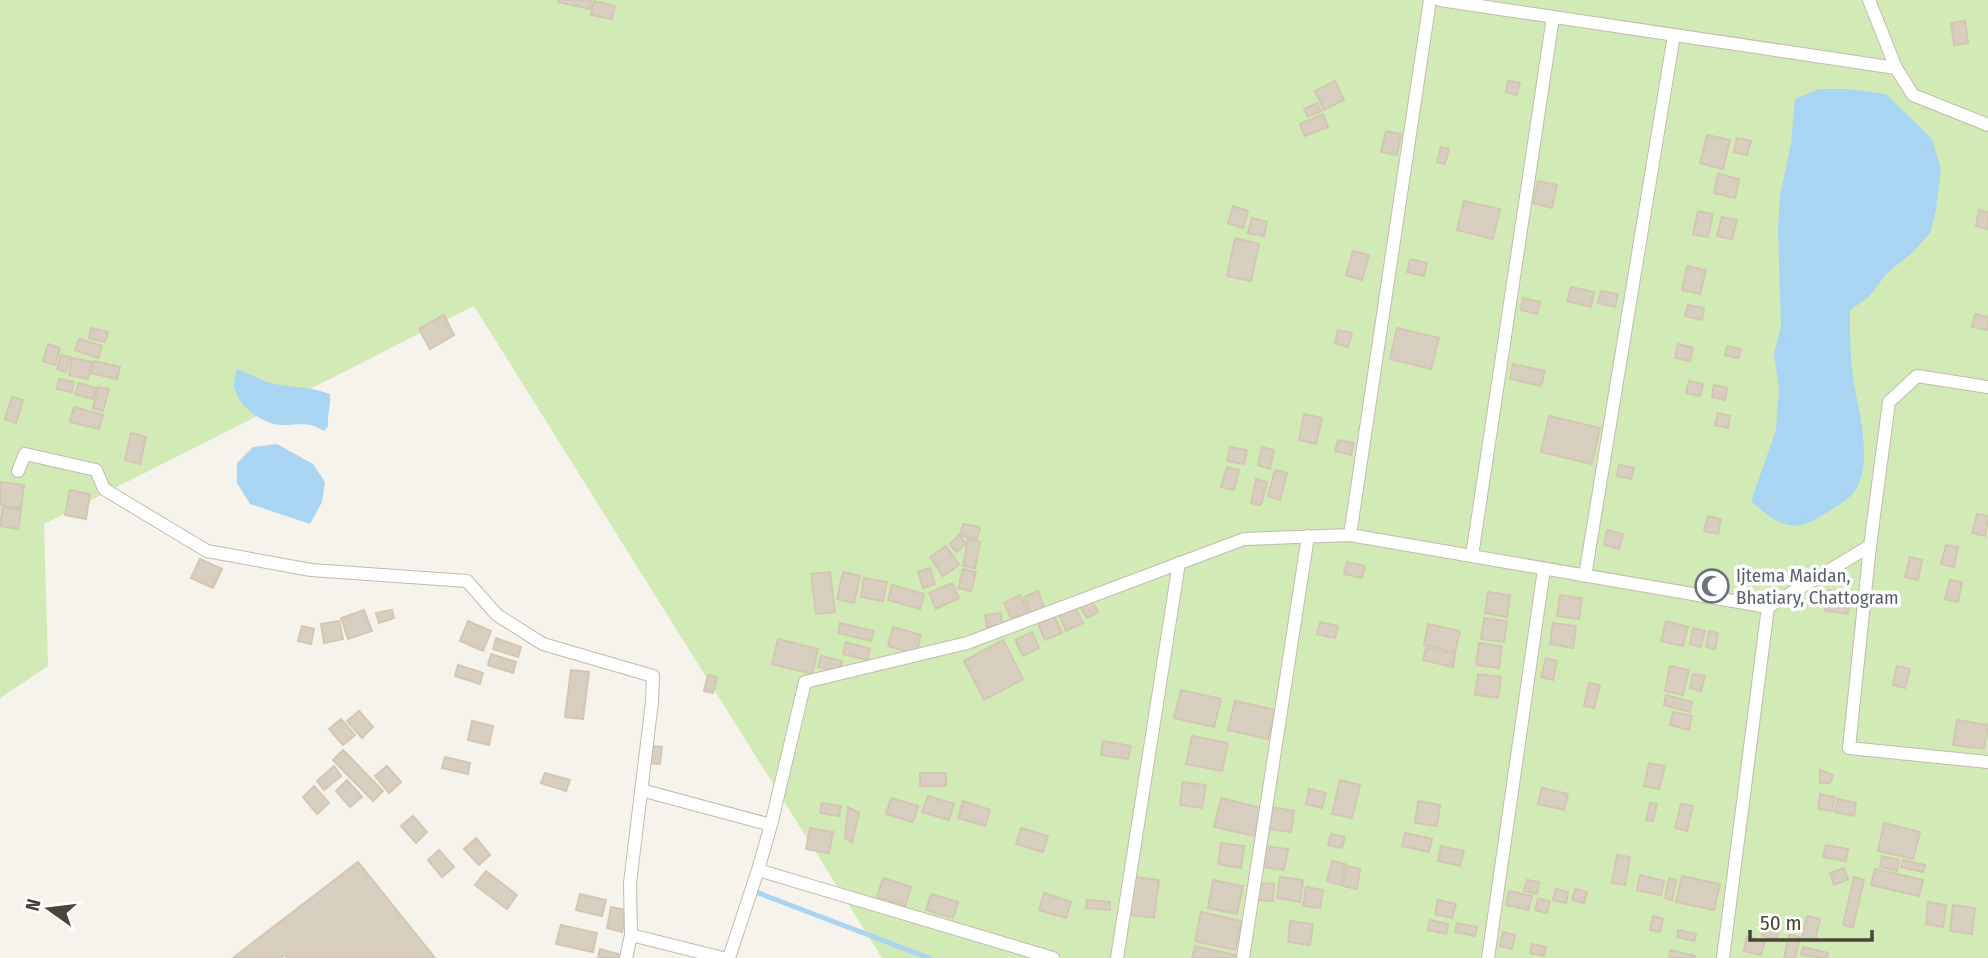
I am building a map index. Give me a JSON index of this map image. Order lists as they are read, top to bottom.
{
  "places": {
    "mosque": ["Ijtema Maidan, Bhatiary, Chattogram"]
  },
  "scale_bar": "50 m",
  "north": "left"
}
